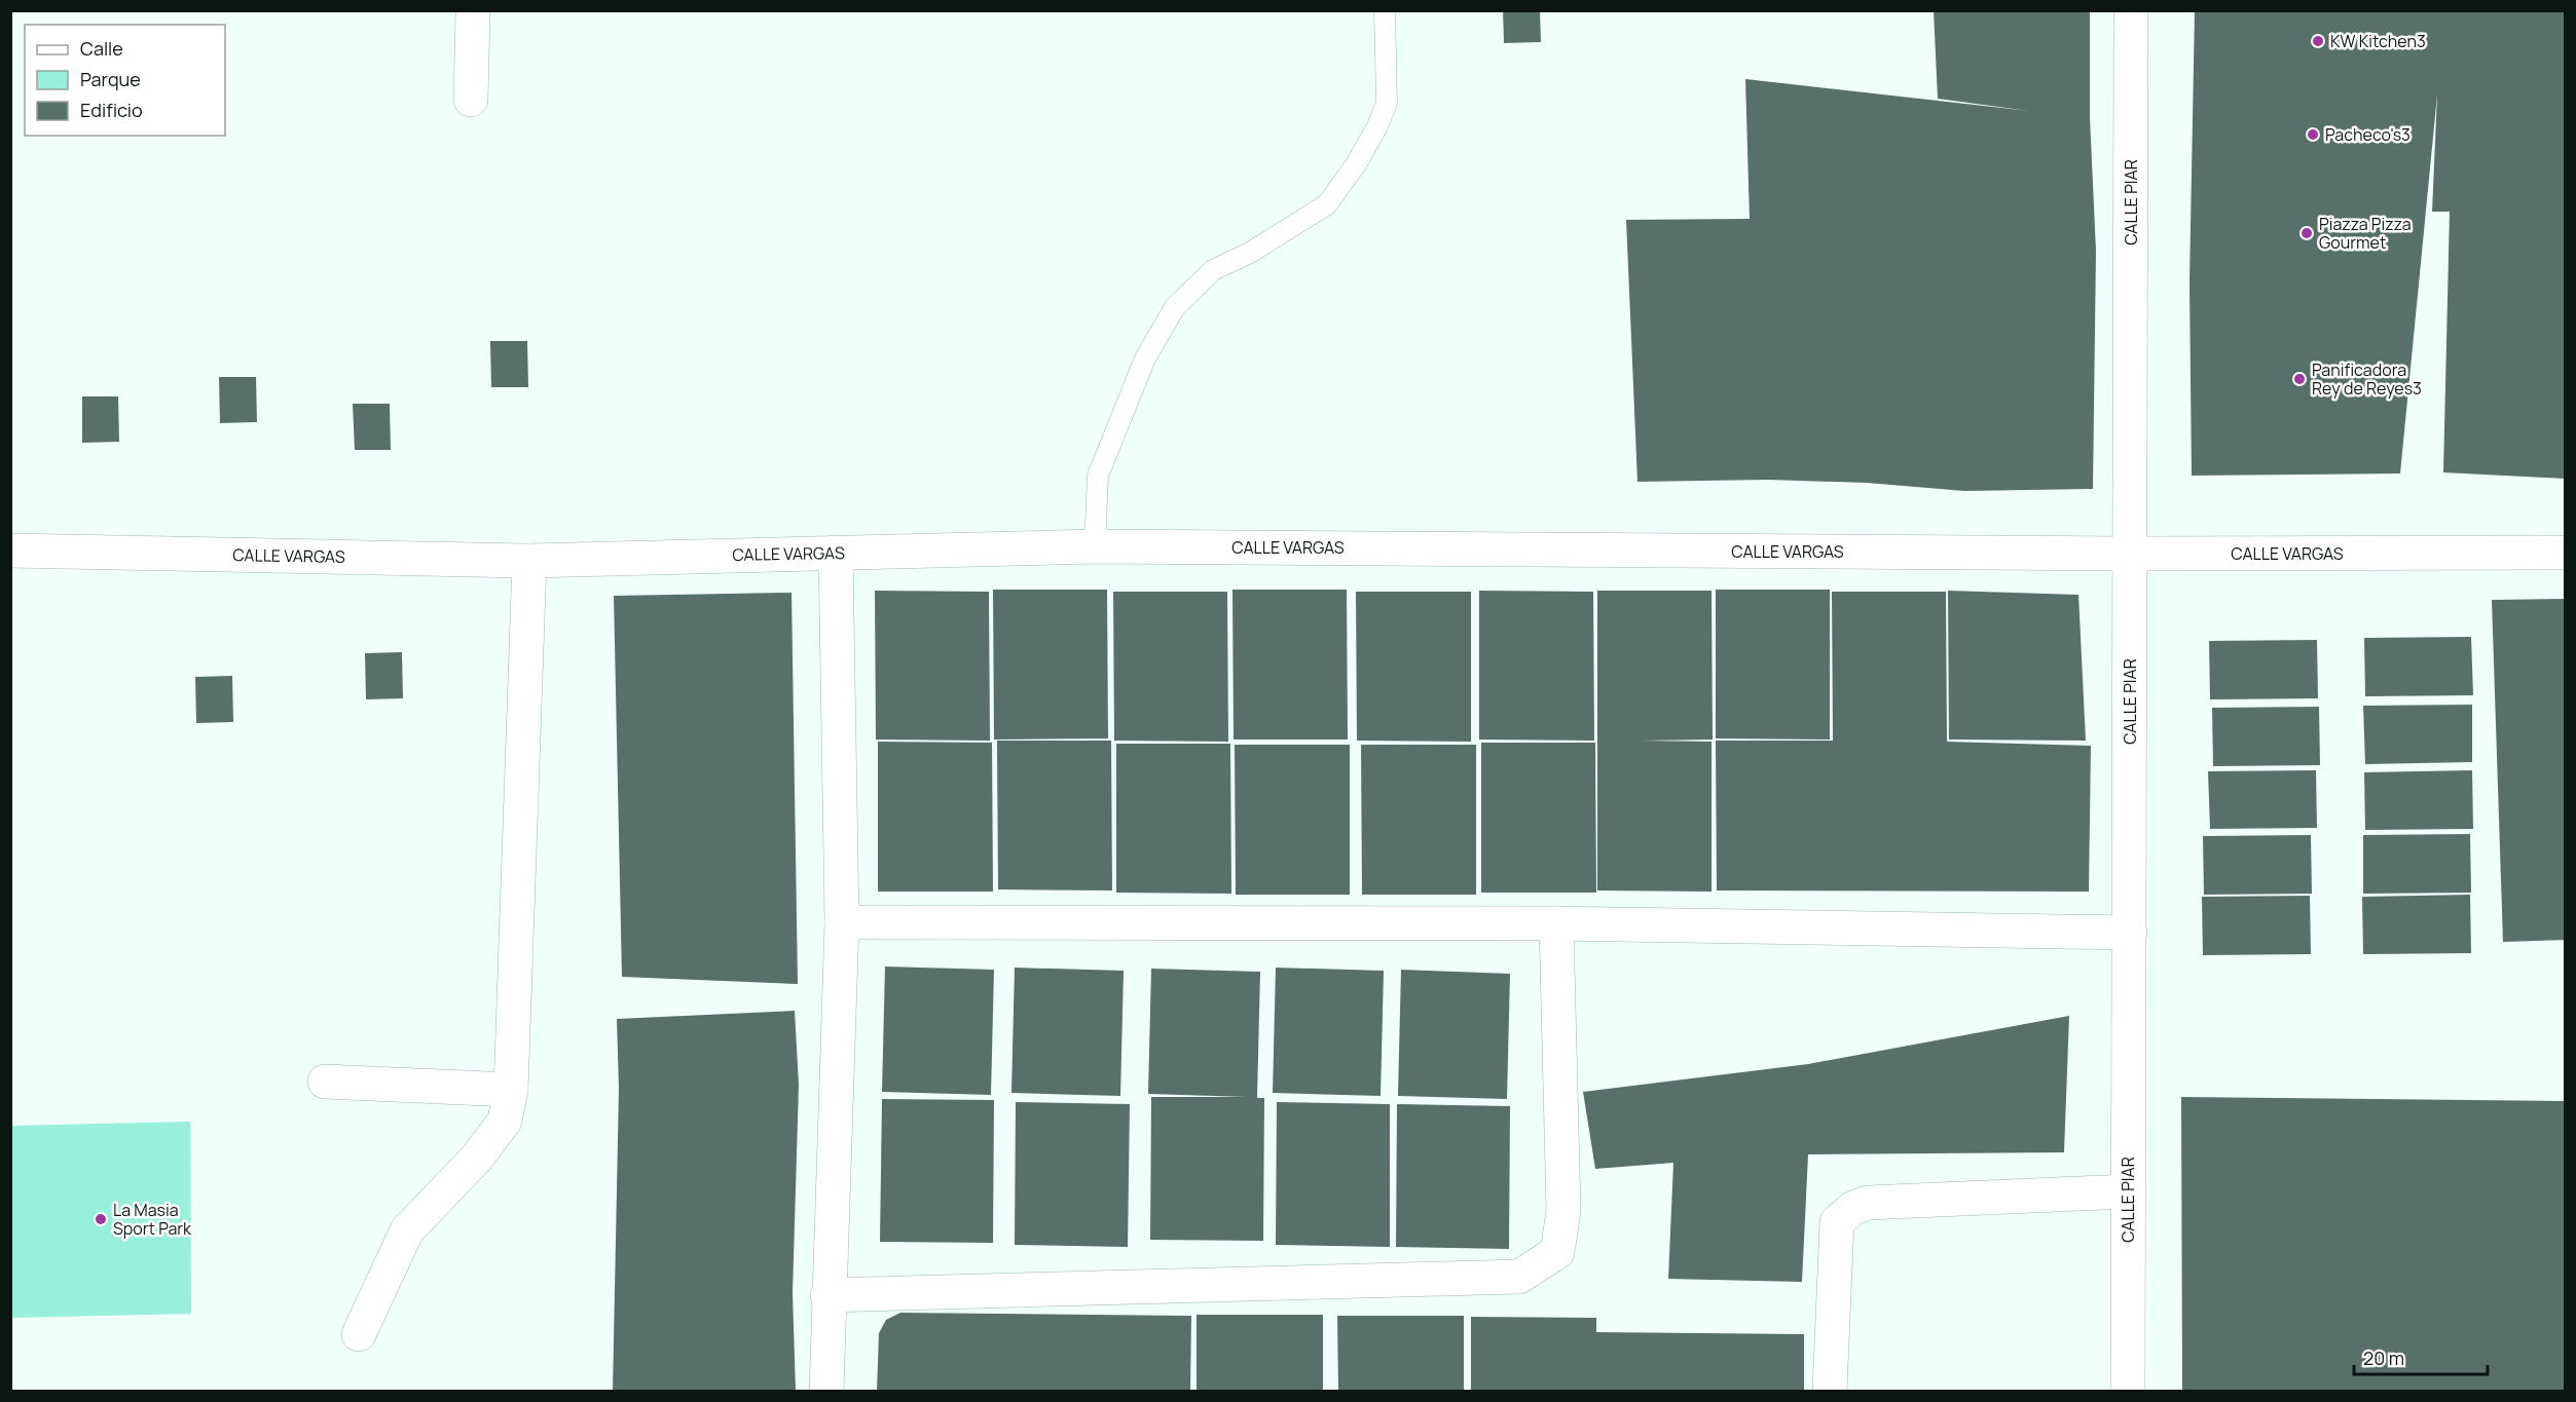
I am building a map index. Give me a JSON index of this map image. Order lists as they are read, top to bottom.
{
  "streets": {
    "street": ["CALLE PIAR", "CALLE VARGAS"]
  },
  "crossings": [
    ["CALLE PIAR", "CALLE VARGAS"]
  ],
  "places": [
    "KW Kitchen3",
    "Pacheco's3",
    "Piazza Pizza Gourmet",
    "Panificadora Rey de Reyes3",
    "La Masia Sport Park"
  ],
  "legend": ["Calle", "Parque", "Edificio"],
  "scale_bar": "20 m"
}
